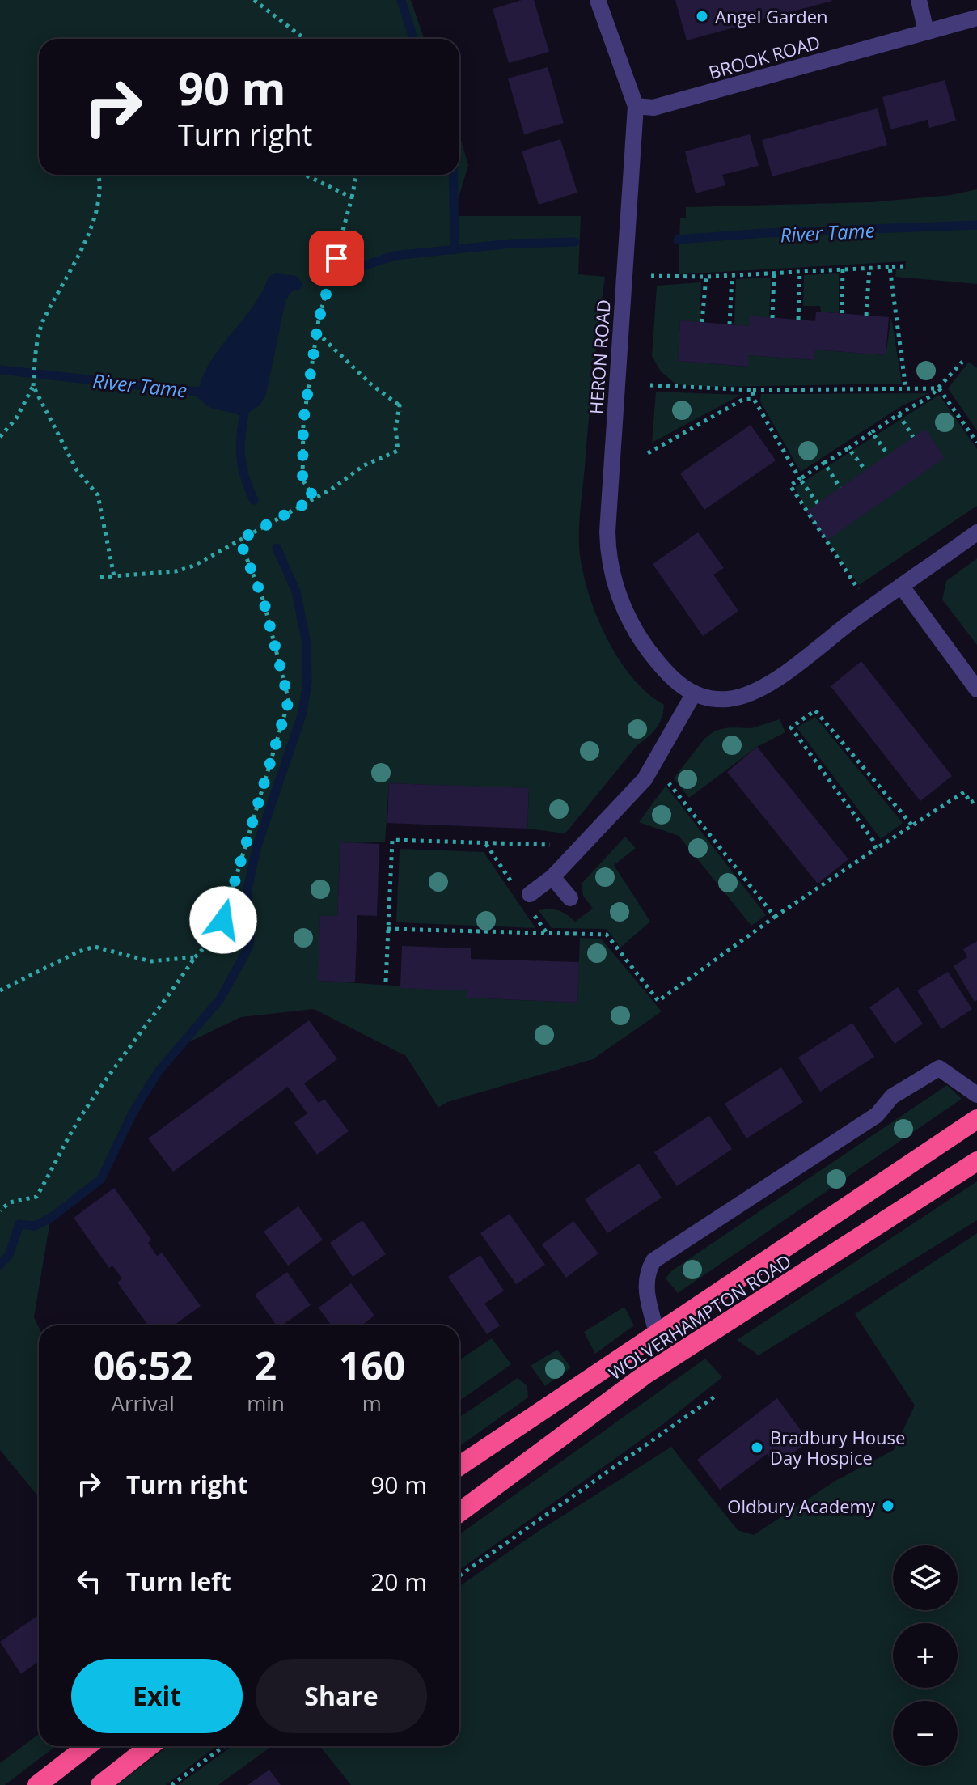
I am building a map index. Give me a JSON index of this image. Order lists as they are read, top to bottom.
{
  "streets": {
    "highway": ["WOLVERHAMPTON ROAD"],
    "street": ["BROOK ROAD", "HERON ROAD"]
  },
  "crossings": [
    ["BROOK ROAD", "HERON ROAD"]
  ],
  "water": ["River Tame"],
  "places": ["Angel Garden", "Bradbury House Day Hospice", "Oldbury Academy"],
  "page": {
    "turn": ["90 m", "Turn right"],
    "eta": [
      "06:52",
      "Arrival",
      "2",
      "min",
      "160",
      "m"
    ],
    "list": [
      {
        "name": "Turn right",
        "value": "90 m"
      },
      {
        "name": "Turn left",
        "value": "20 m"
      }
    ],
    "map_buttons": ["+", "−"],
    "buttons": ["Exit", "Share"]
  }
}
